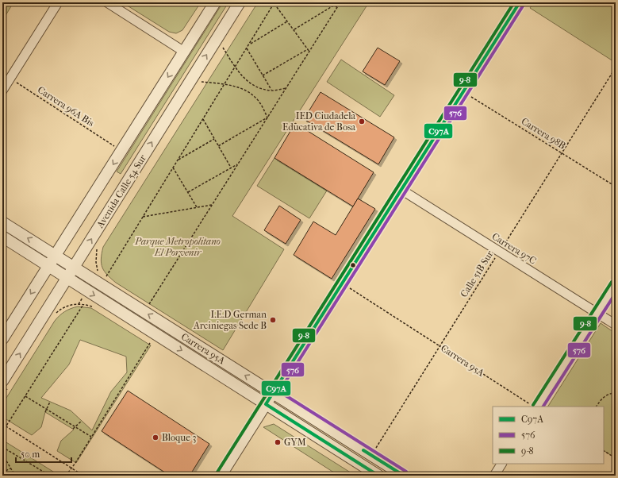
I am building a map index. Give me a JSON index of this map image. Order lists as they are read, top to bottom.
{
  "streets": {
    "street": ["Avenida Calle 54 Sur", "Carrera 97C", "Carrera 95A"],
    "path": ["Carrera 96A Bis", "Carrera 98B", "Calle 51B Sur"]
  },
  "crossings": [
    ["Carrera 98B", "Calle 51B Sur"],
    ["Avenida Calle 54 Sur", "Carrera 95A"],
    ["Carrera 97C", "Calle 51B Sur"],
    ["Calle 51B Sur", "Carrera 95A"]
  ],
  "parks": ["Parque Metropolitano El Porvenir"],
  "places": [
    "IED Ciudadela Educativa de Bosa",
    "I.E.D German Arciniegas Sede B",
    "Bloque 3",
    "GYM"
  ],
  "lines": ["transit line C97A", "transit line 9-8", "transit line 576"],
  "legend": ["C97A", "576", "9-8"],
  "scale_bar": "50 m"
}
